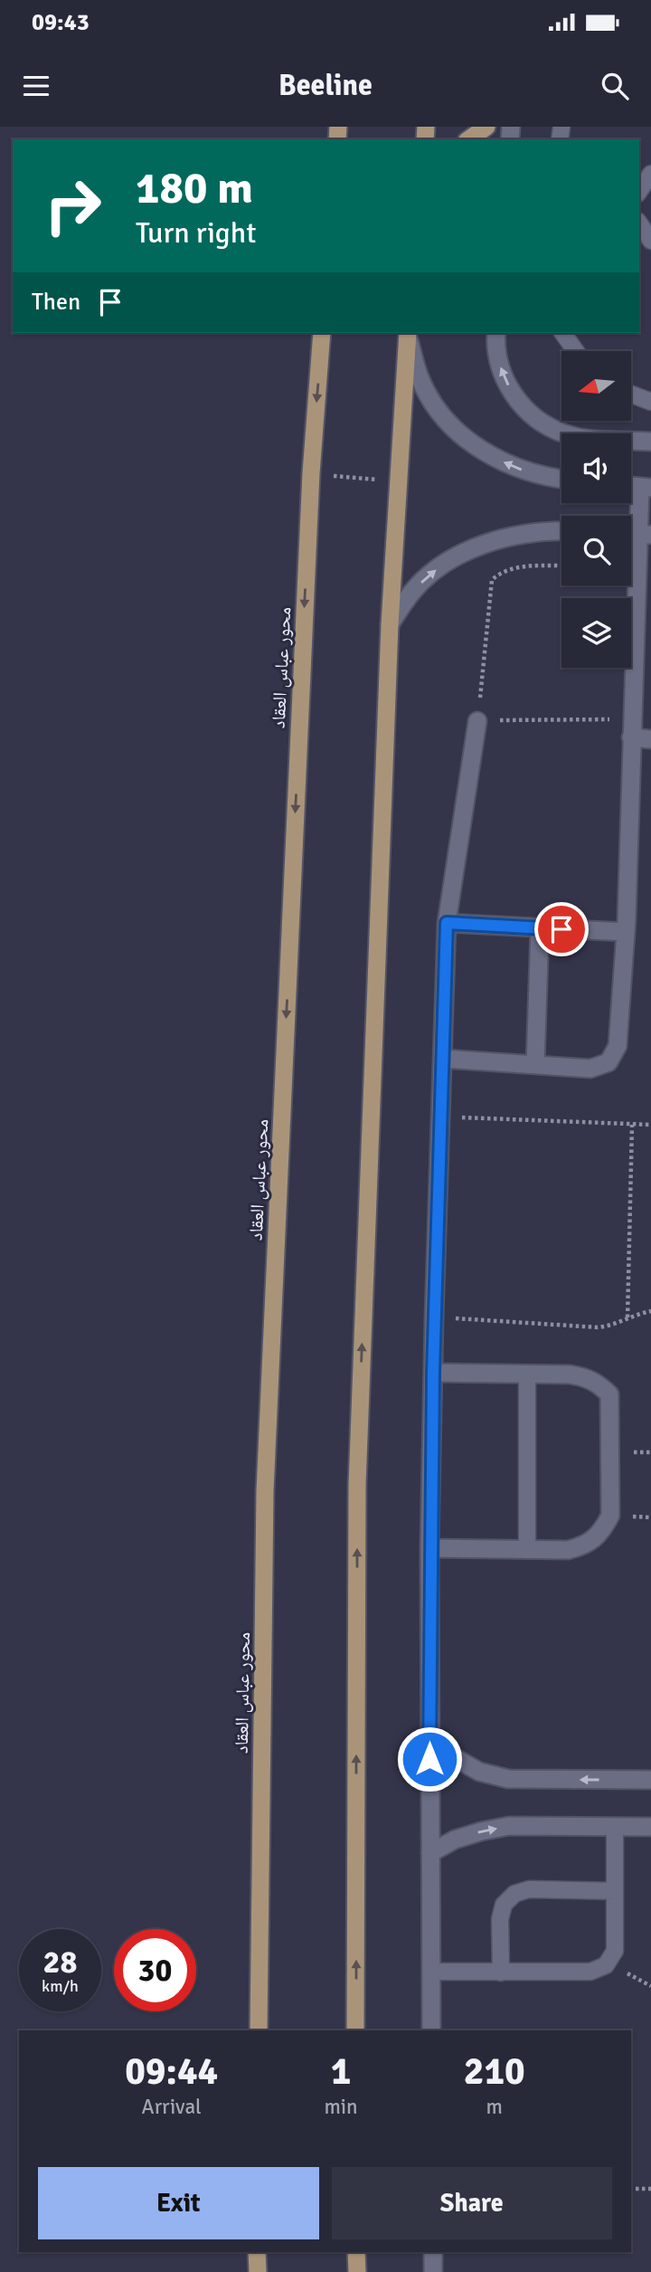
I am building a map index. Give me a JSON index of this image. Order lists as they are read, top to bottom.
{
  "streets": {
    "main road": ["محور عباس العقاد"]
  },
  "north": "left",
  "page": {
    "status": "09:43",
    "header": "Beeline",
    "turn": ["180 m", "Turn right"],
    "then": "Then",
    "speed": "28 km/h",
    "limit": "30",
    "eta": [
      "09:44",
      "Arrival",
      "1",
      "min",
      "210",
      "m"
    ],
    "buttons": ["Exit", "Share"]
  }
}
